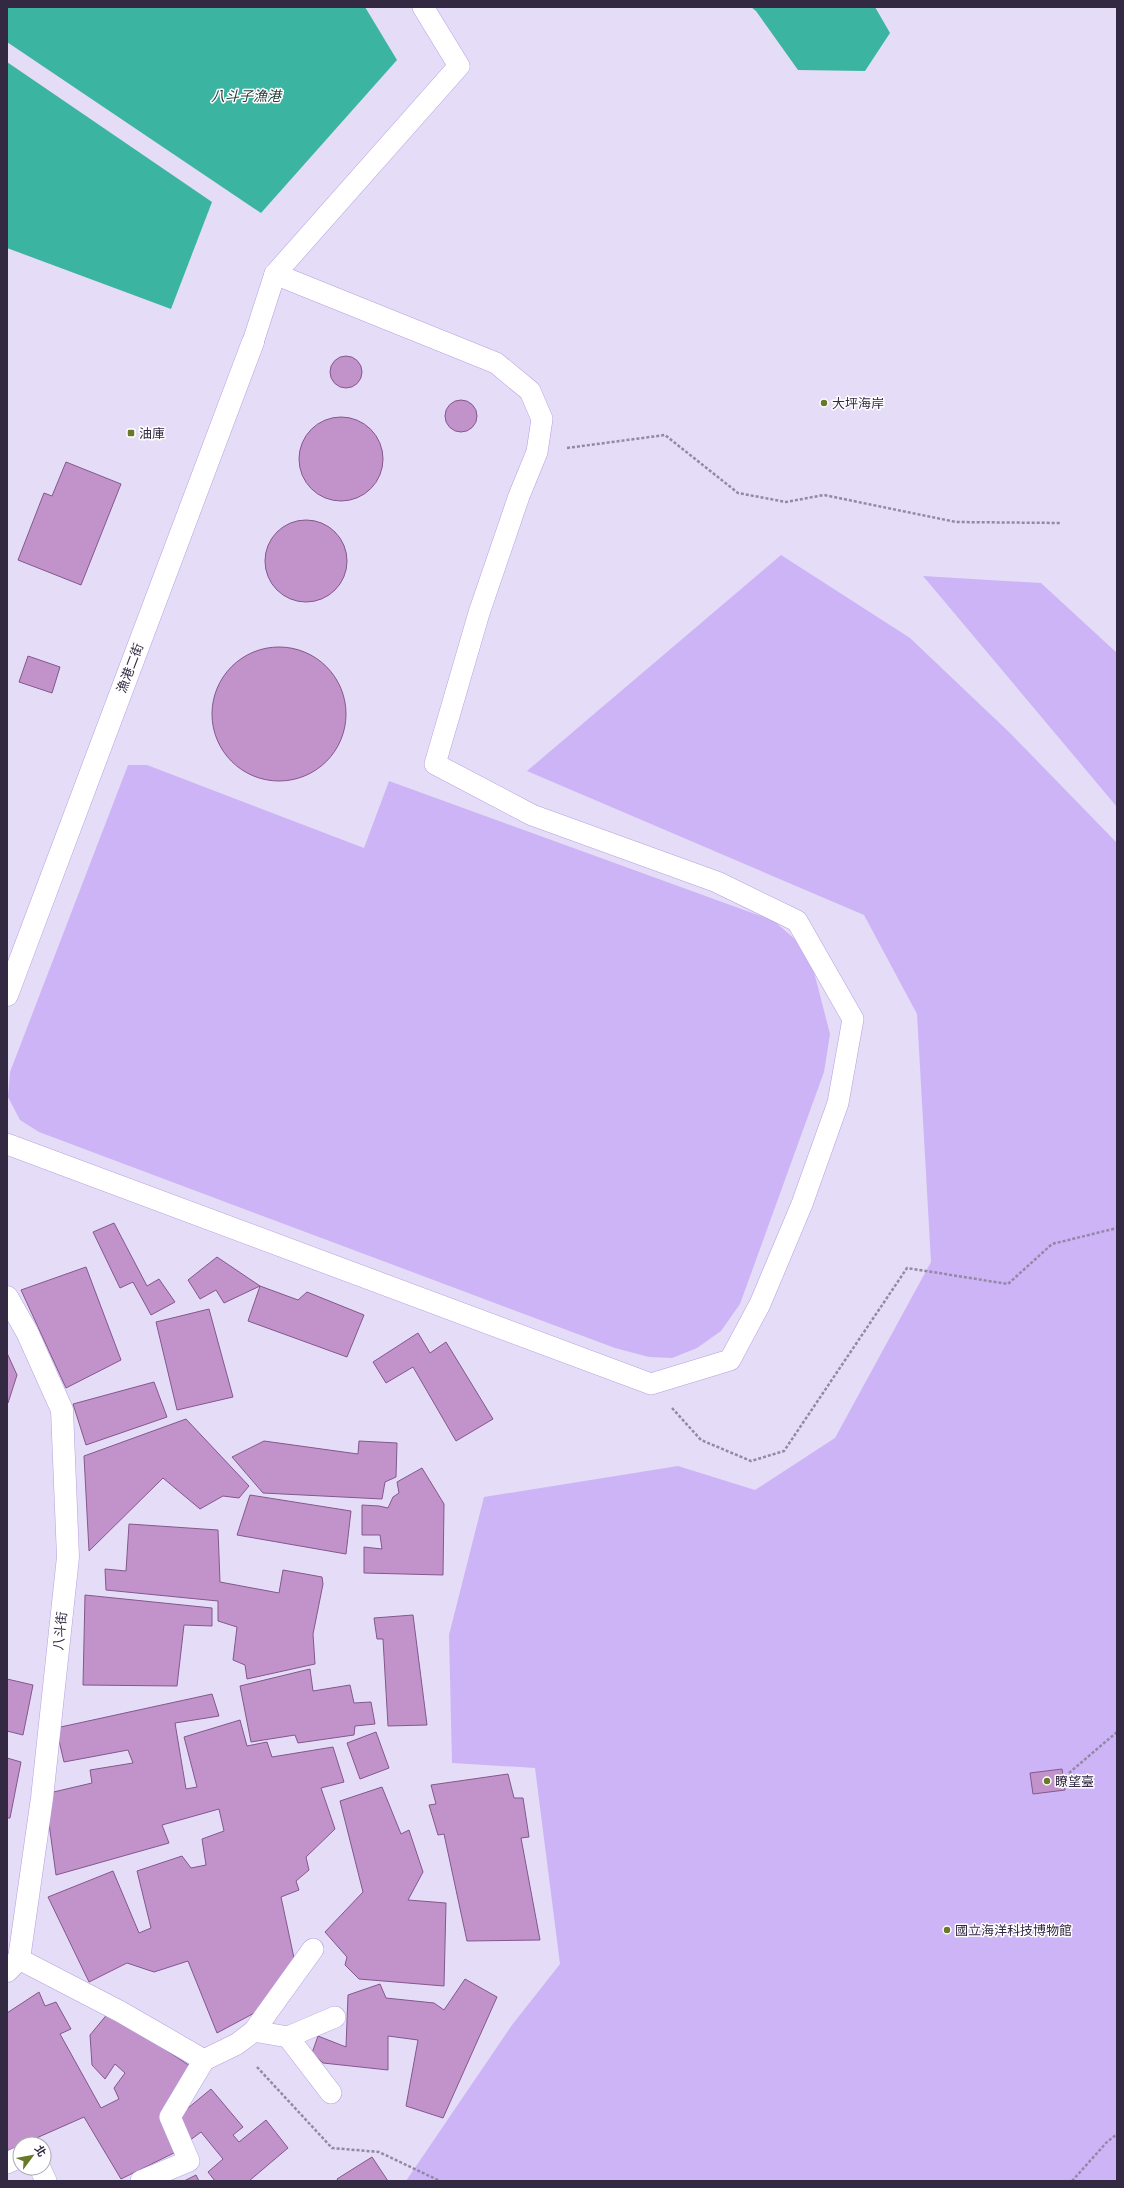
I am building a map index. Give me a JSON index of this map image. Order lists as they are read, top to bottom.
{
  "streets": {
    "street": ["漁港二街", "八斗街"]
  },
  "water": ["八斗子漁港"],
  "places": {
    "other": ["大坪海岸", "瞭望臺", "國立海洋科技博物館"],
    "transit": ["油庫"]
  },
  "north": "top right"
}
